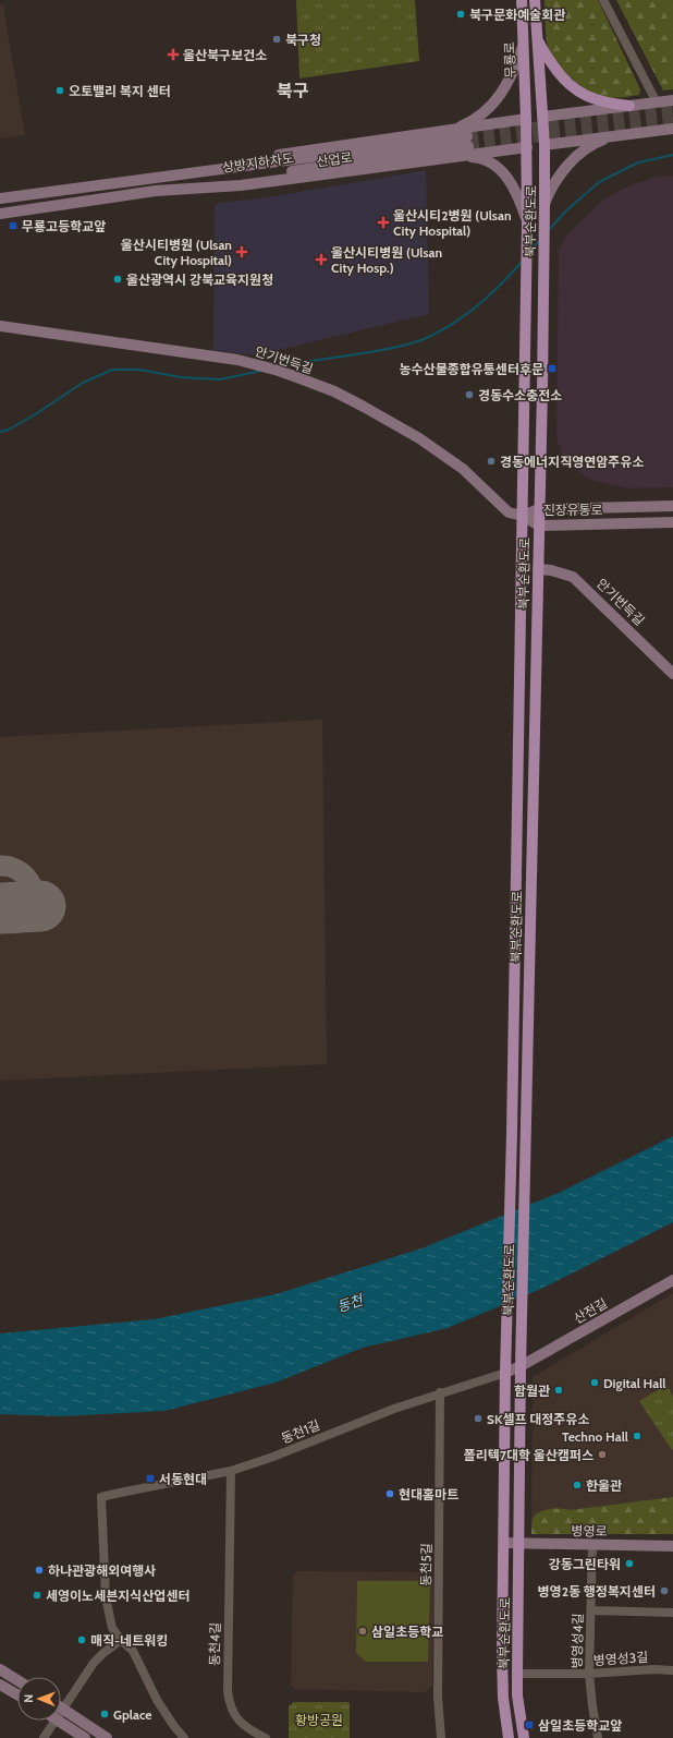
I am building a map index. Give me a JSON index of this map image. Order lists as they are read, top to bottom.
{
  "streets": {
    "main road": [
      "무룡로",
      "산업로",
      "북부순환도로",
      "안기번득길",
      "진장유통로",
      "산전길",
      "병영로"
    ],
    "street": [
      "동천1길",
      "동천5길",
      "병영성4길",
      "동천4길",
      "병영성3길"
    ]
  },
  "crossings": [
    ["무룡로", "산업로"],
    ["무룡로", "북부순환도로"],
    ["산업로", "북부순환도로"],
    ["북부순환도로", "안기번득길"],
    ["북부순환도로", "진장유통로"],
    ["북부순환도로", "산전길"],
    ["북부순환도로", "동천1길"],
    ["북부순환도로", "병영로"],
    ["북부순환도로", "병영성3길"],
    ["안기번득길", "진장유통로"],
    ["산전길", "동천1길"],
    ["동천1길", "동천5길"],
    ["동천1길", "동천4길"],
    ["병영로", "병영성4길"],
    ["병영성4길", "병영성3길"]
  ],
  "districts": ["북구"],
  "water": ["동천"],
  "parks": ["황방공원"],
  "places": {
    "other": [
      "북구문화예술회관",
      "북구청",
      "오토밸리 복지 센터",
      "울산광역시 강북교육지원청",
      "경동수소충전소",
      "경동에너지직영연암주유소",
      "Digital Hall",
      "함월관",
      "SK셀프 대정주유소",
      "Techno Hall",
      "폴리텍7대학 울산캠퍼스",
      "한울관",
      "현대홈마트",
      "강동그린타워",
      "하나관광해외여행사",
      "병영2동 행정복지센터",
      "세영이노세븐지식산업센터",
      "삼일초등학교",
      "매직-네트워킹",
      "Gplace"
    ],
    "health": [
      "울산북구보건소",
      "울산시티2병원 (Ulsan City Hospital)",
      "울산시티병원 (Ulsan City Hospital)",
      "울산시티병원 (Ulsan City Hosp.)"
    ],
    "transit": [
      "무룡고등학교앞",
      "농수산물종합유통센터후문",
      "서동현대",
      "삼일초등학교앞"
    ]
  },
  "north": "left"
}
